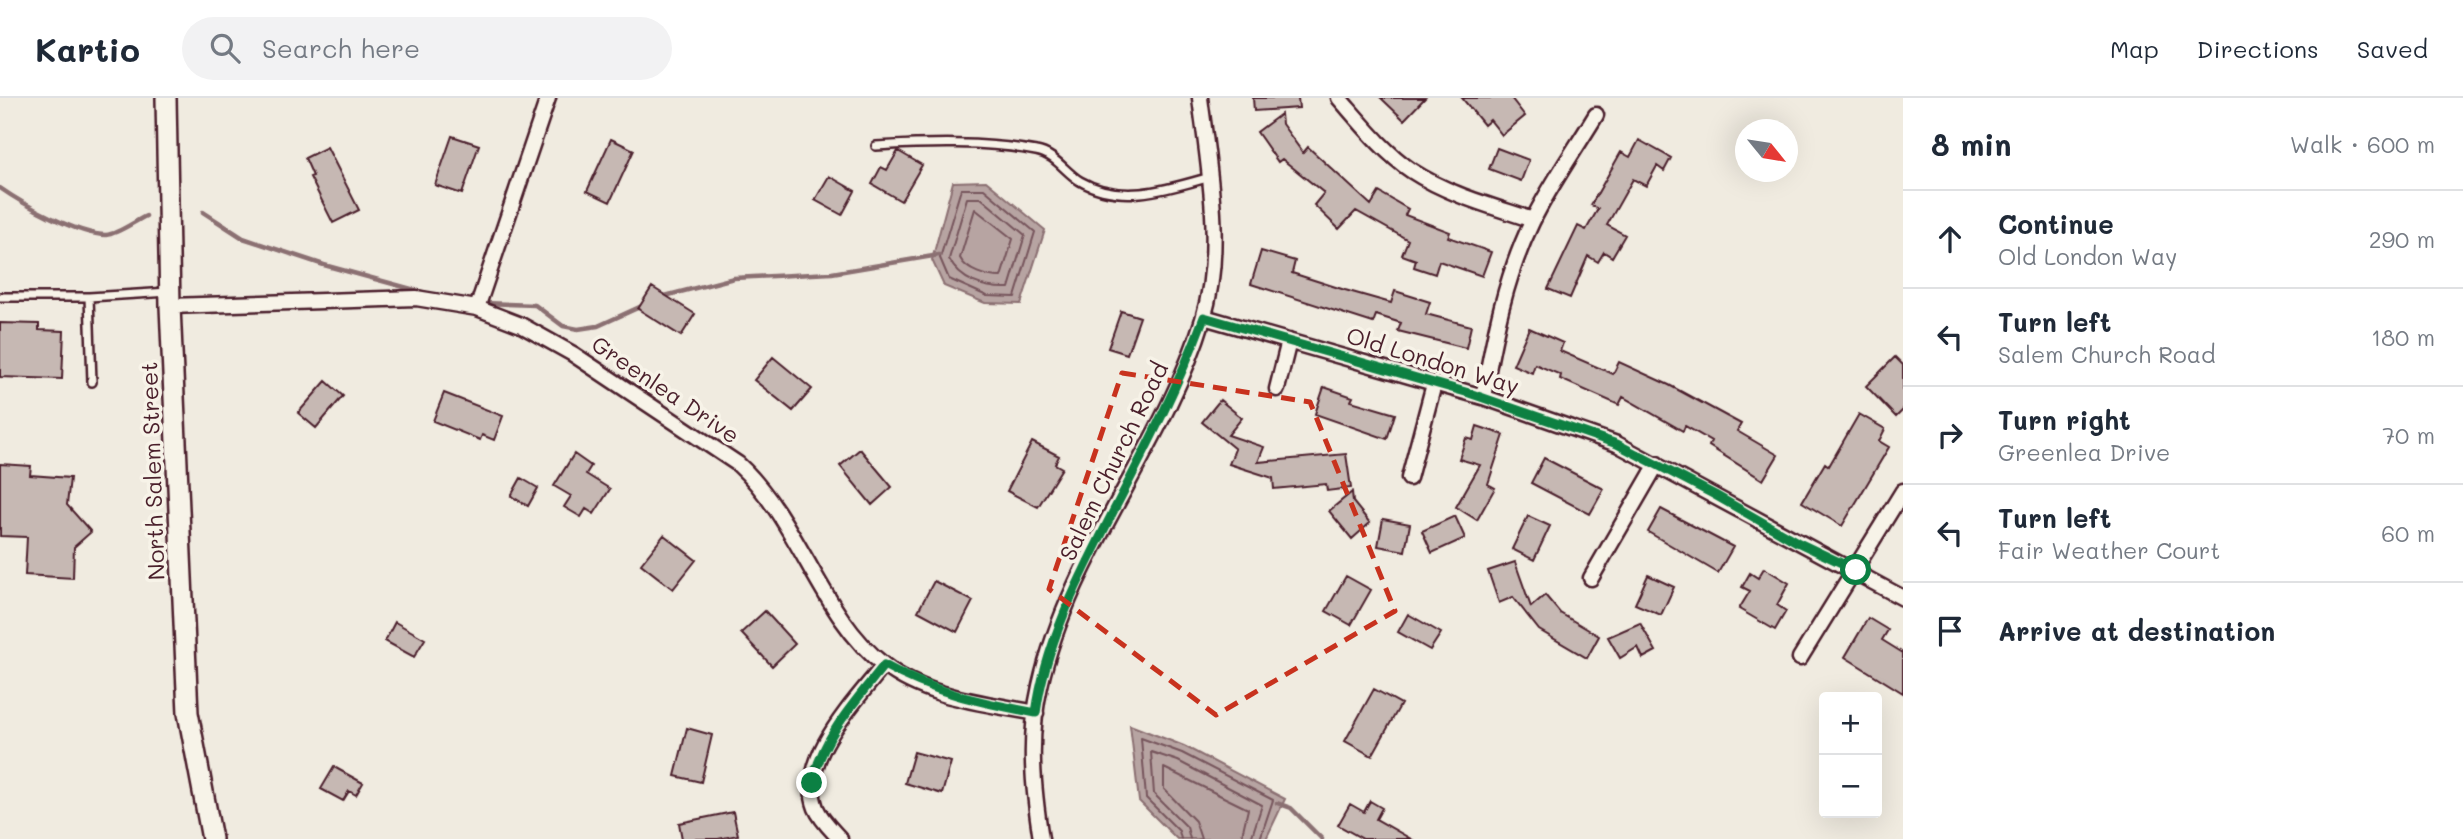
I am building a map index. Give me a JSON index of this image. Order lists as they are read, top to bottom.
{
  "streets": {
    "main road": ["North Salem Street"],
    "street": ["Old London Way", "Greenlea Drive", "Salem Church Road"]
  },
  "crossings": [
    ["Old London Way", "Salem Church Road"],
    ["Greenlea Drive", "Salem Church Road"],
    ["Greenlea Drive", "North Salem Street"]
  ],
  "north": "bottom right",
  "page": {
    "header": "Kartio",
    "search": "Search here",
    "nav": ["Map", "Directions", "Saved"],
    "heading": ["8 min", "Walk · 600 m"],
    "list": [
      ["Continue", "Old London Way", "290 m"],
      ["Turn left", "Salem Church Road", "180 m"],
      ["Turn right", "Greenlea Drive", "70 m"],
      ["Turn left", "Fair Weather Court", "60 m"],
      "Arrive at destination"
    ],
    "map_buttons": ["+", "−"]
  }
}
